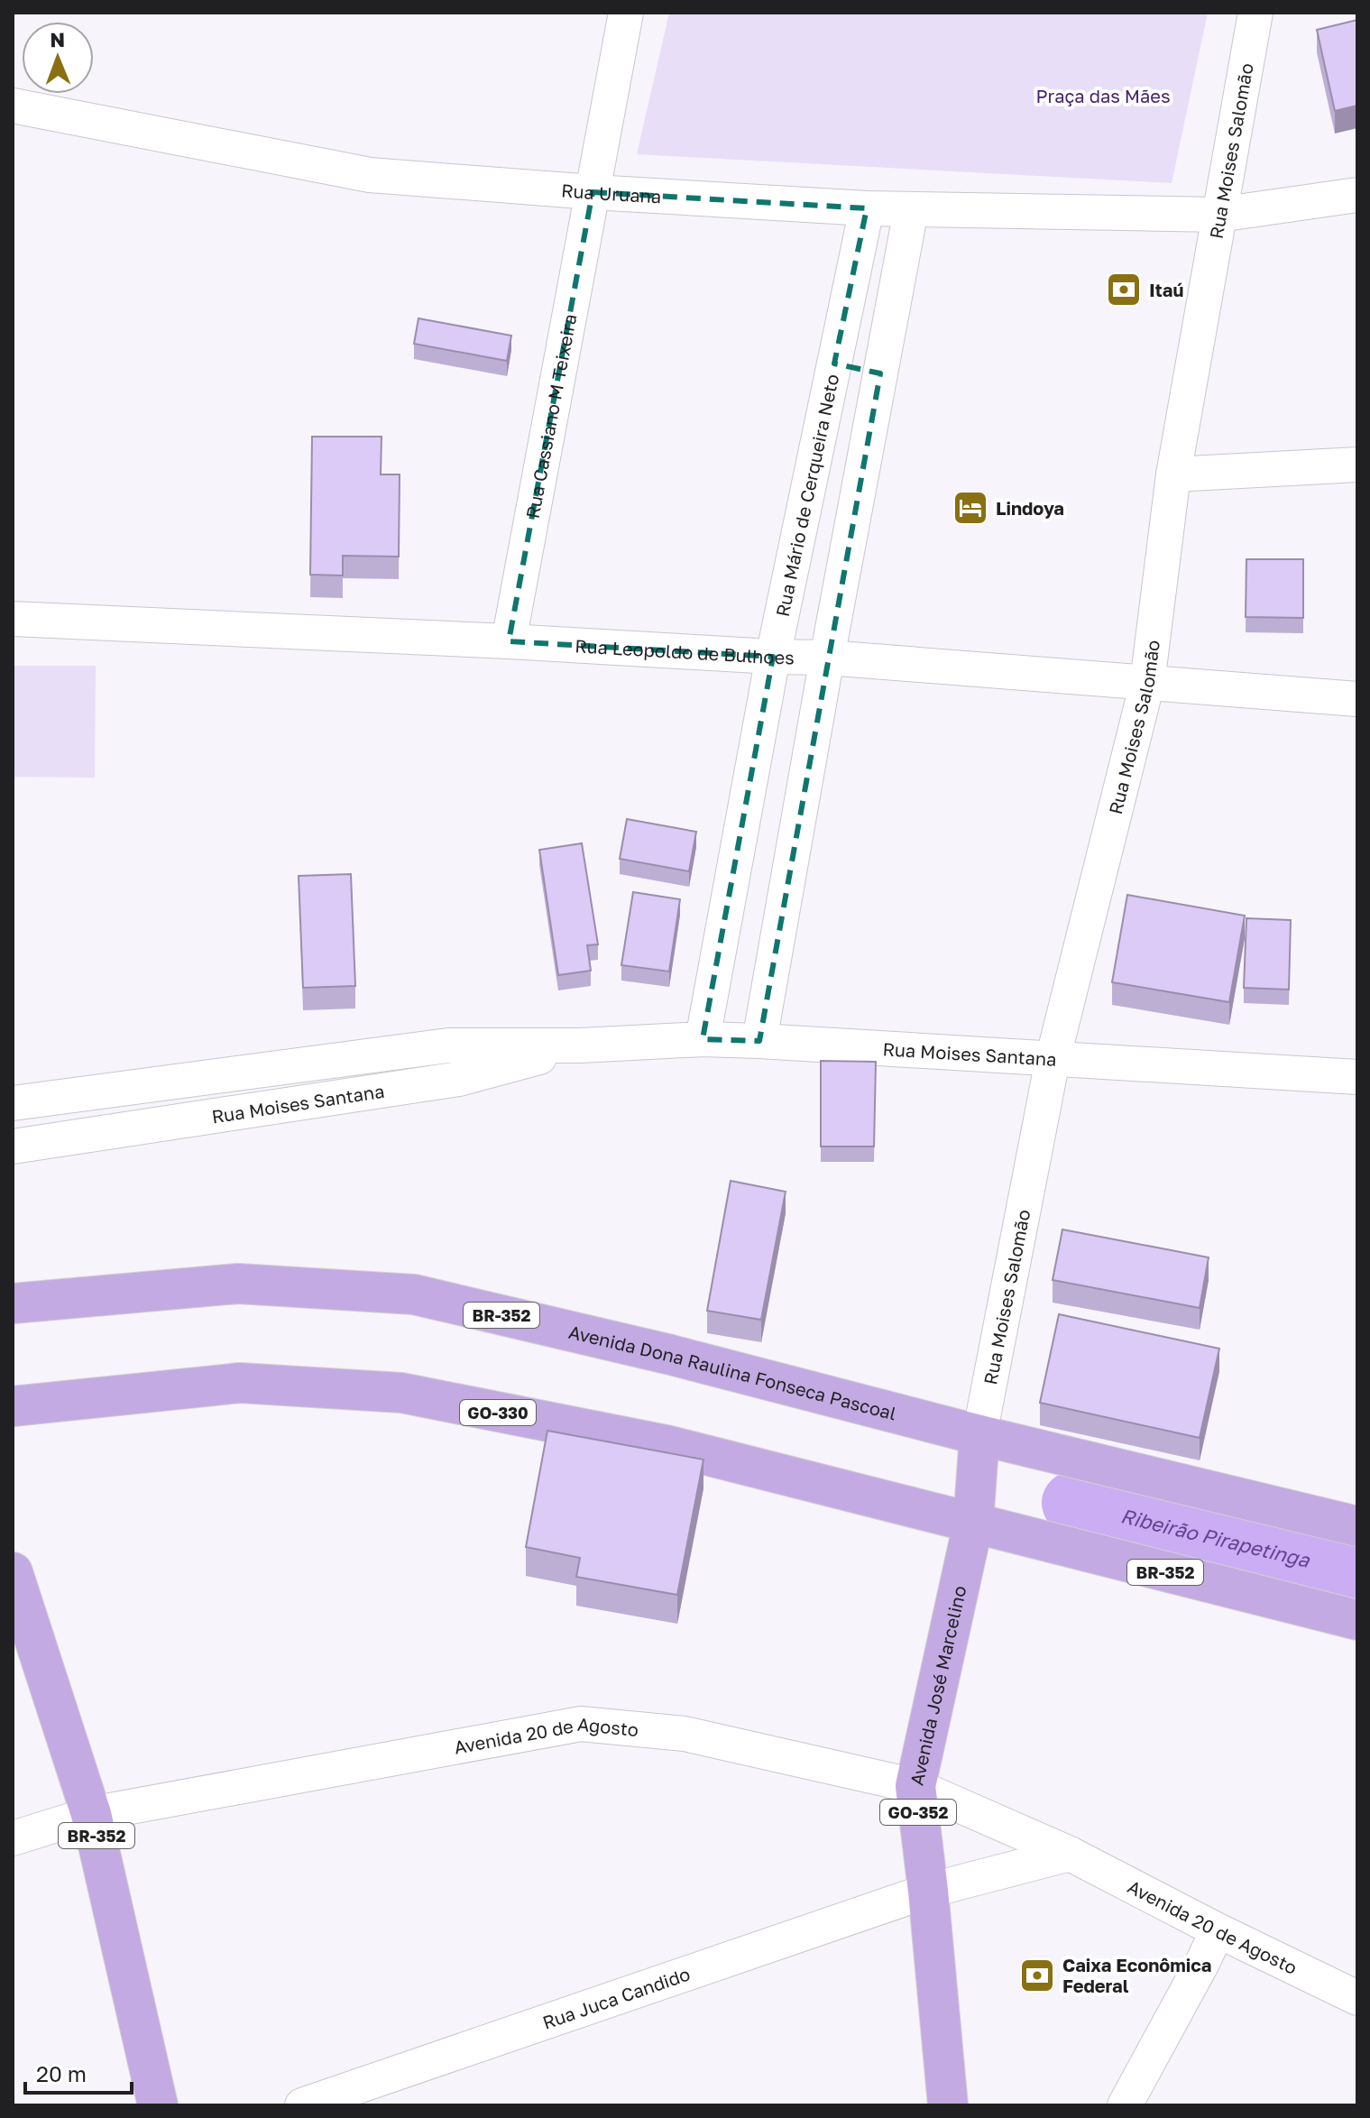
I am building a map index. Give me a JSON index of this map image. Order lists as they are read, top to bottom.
{
  "streets": {
    "main road": [
      "BR-352",
      "Avenida Dona Raulina Fonseca Pascoal",
      "GO-330",
      "Avenida José Marcelino",
      "GO-352"
    ],
    "street": [
      "Rua Moises Salomão",
      "Rua Uruana",
      "Rua Cassiano M Teixeira",
      "Rua Mário de Cerqueira Neto",
      "Rua Leopoldo de Bulhoes",
      "Rua Moises Santana",
      "Avenida 20 de Agosto",
      "Rua Juca Candido"
    ]
  },
  "crossings": [
    ["Rua Moises Salomão", "Rua Uruana"],
    ["Rua Moises Salomão", "Rua Leopoldo de Bulhoes"],
    ["Rua Moises Salomão", "Rua Moises Santana"],
    ["Rua Moises Salomão", "Avenida Dona Raulina Fonseca Pascoal"],
    ["Rua Moises Salomão", "Avenida José Marcelino"],
    ["Rua Uruana", "Rua Cassiano M Teixeira"],
    ["Rua Uruana", "Rua Mário de Cerqueira Neto"],
    ["Rua Cassiano M Teixeira", "Rua Leopoldo de Bulhoes"],
    ["Rua Mário de Cerqueira Neto", "Rua Leopoldo de Bulhoes"],
    ["Rua Mário de Cerqueira Neto", "Rua Moises Santana"],
    ["BR-352", "GO-330"],
    ["BR-352", "Avenida José Marcelino"],
    ["BR-352", "Avenida 20 de Agosto"],
    ["Avenida Dona Raulina Fonseca Pascoal", "Avenida José Marcelino"],
    ["GO-330", "Avenida José Marcelino"],
    ["Avenida José Marcelino", "Avenida 20 de Agosto"],
    ["Avenida José Marcelino", "Rua Juca Candido"]
  ],
  "water": ["Ribeirão Pirapetinga"],
  "parks": ["Praça das Mães"],
  "places": {
    "bank": ["Itaú", "Caixa Econômica Federal"],
    "hotel": ["Lindoya"]
  },
  "scale_bar": "20 m",
  "north": "top"
}
